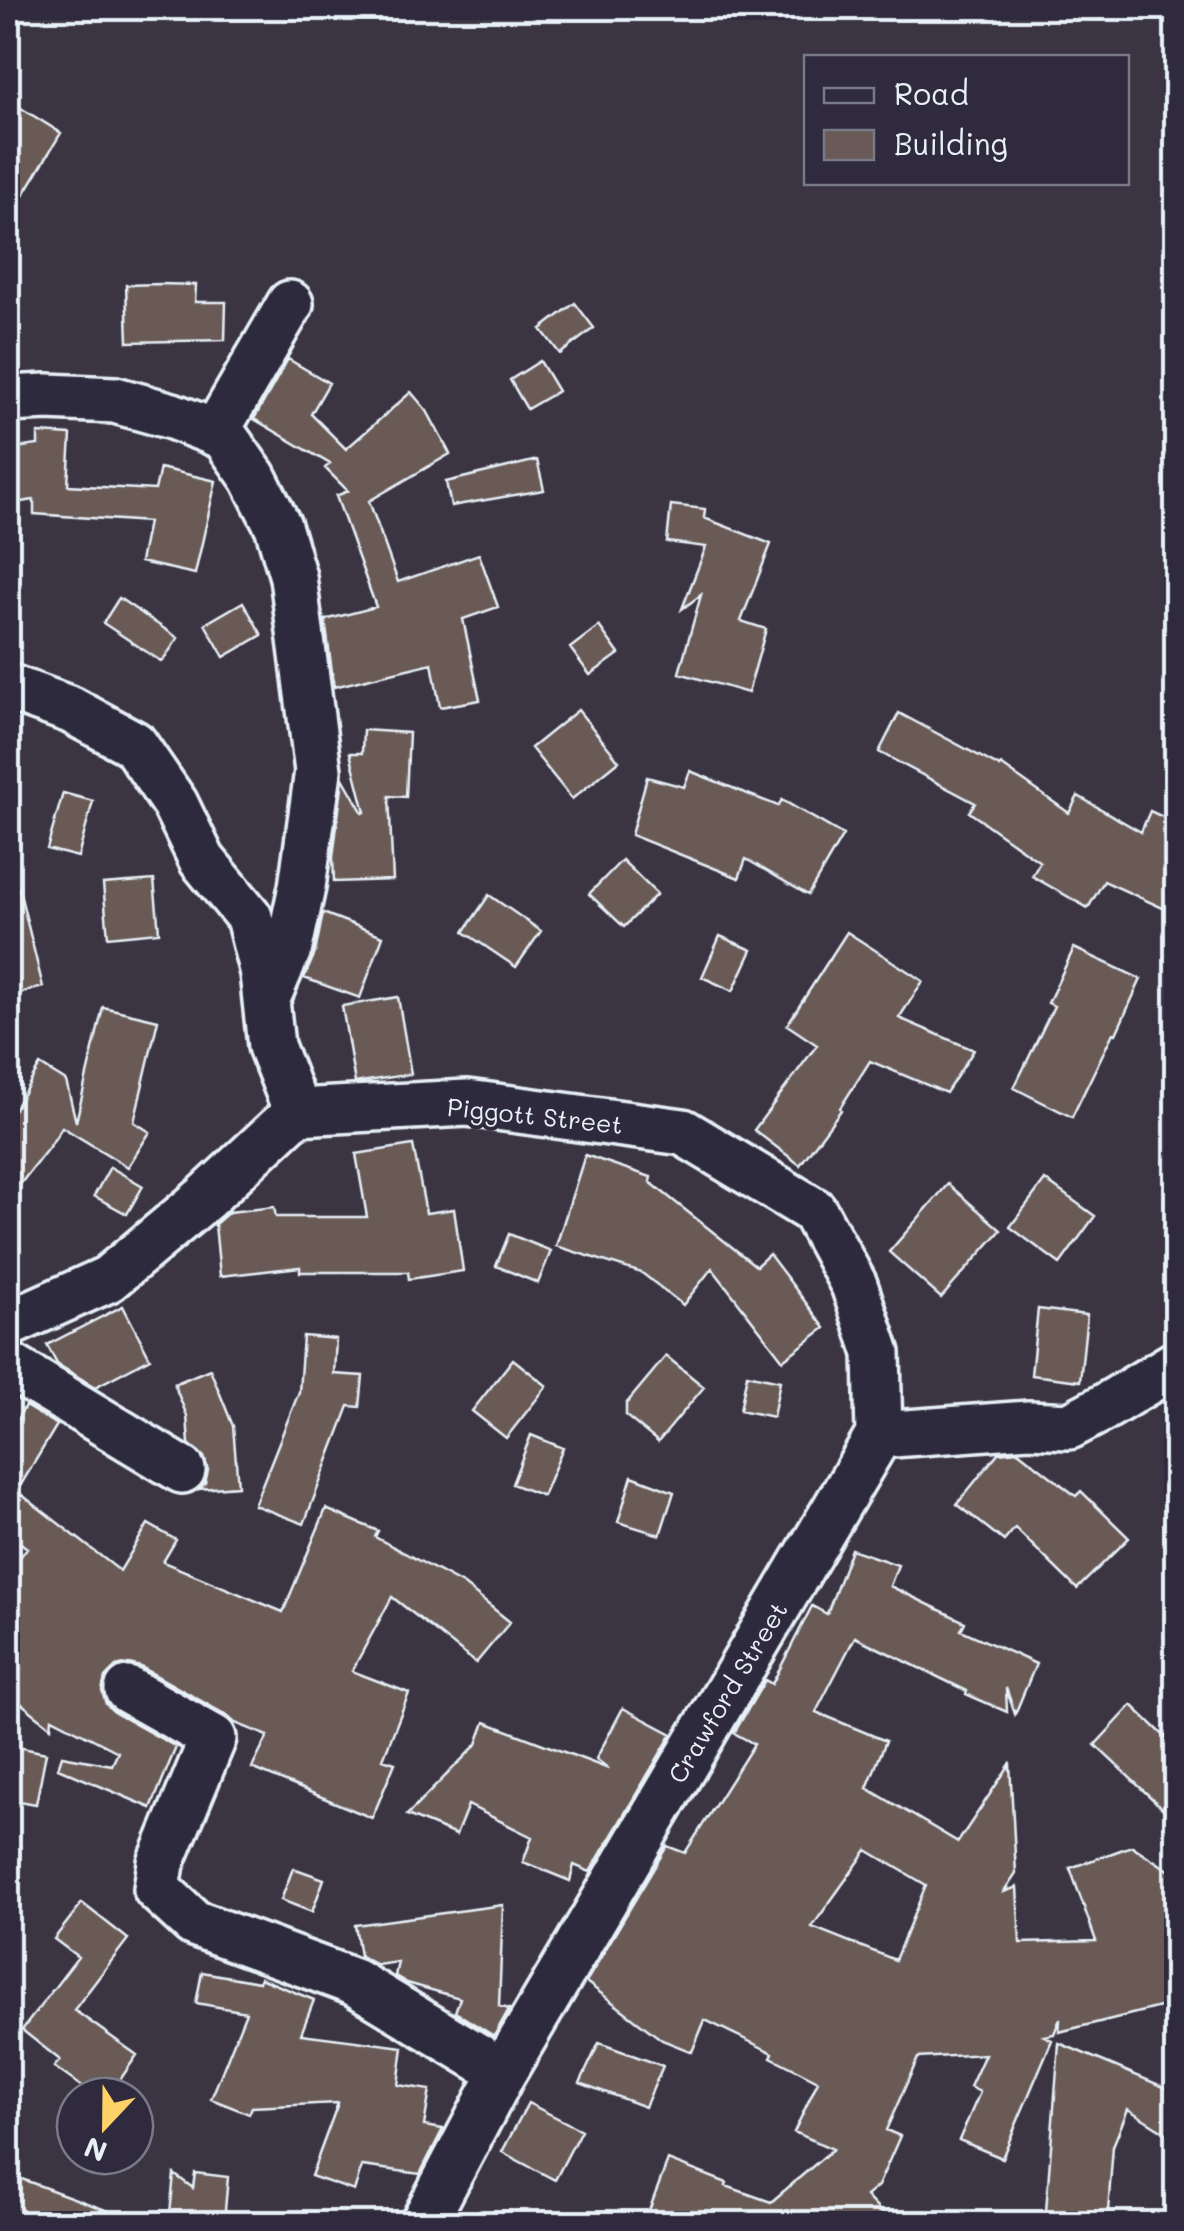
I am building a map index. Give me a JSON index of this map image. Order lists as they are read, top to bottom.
{
  "streets": {
    "street": ["Piggott Street", "Crawford Street"]
  },
  "crossings": [
    ["Piggott Street", "Crawford Street"]
  ],
  "legend": ["Road", "Building"],
  "north": "bottom"
}
